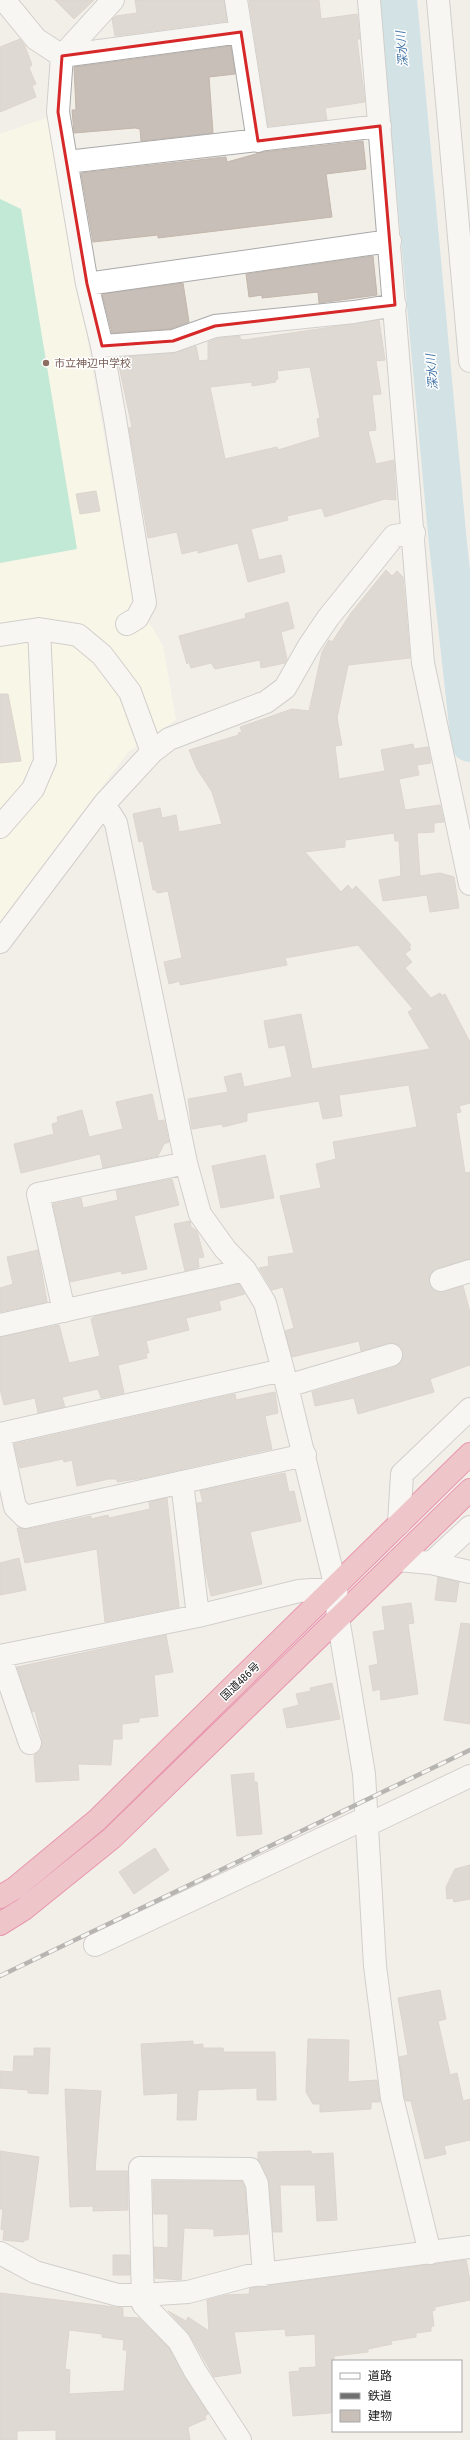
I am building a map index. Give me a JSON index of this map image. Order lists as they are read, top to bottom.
{
  "streets": {
    "highway": ["国道486号"]
  },
  "water": ["深水川"],
  "places": ["市立神辺中学校"],
  "legend": ["道路", "鉄道", "建物"]
}
